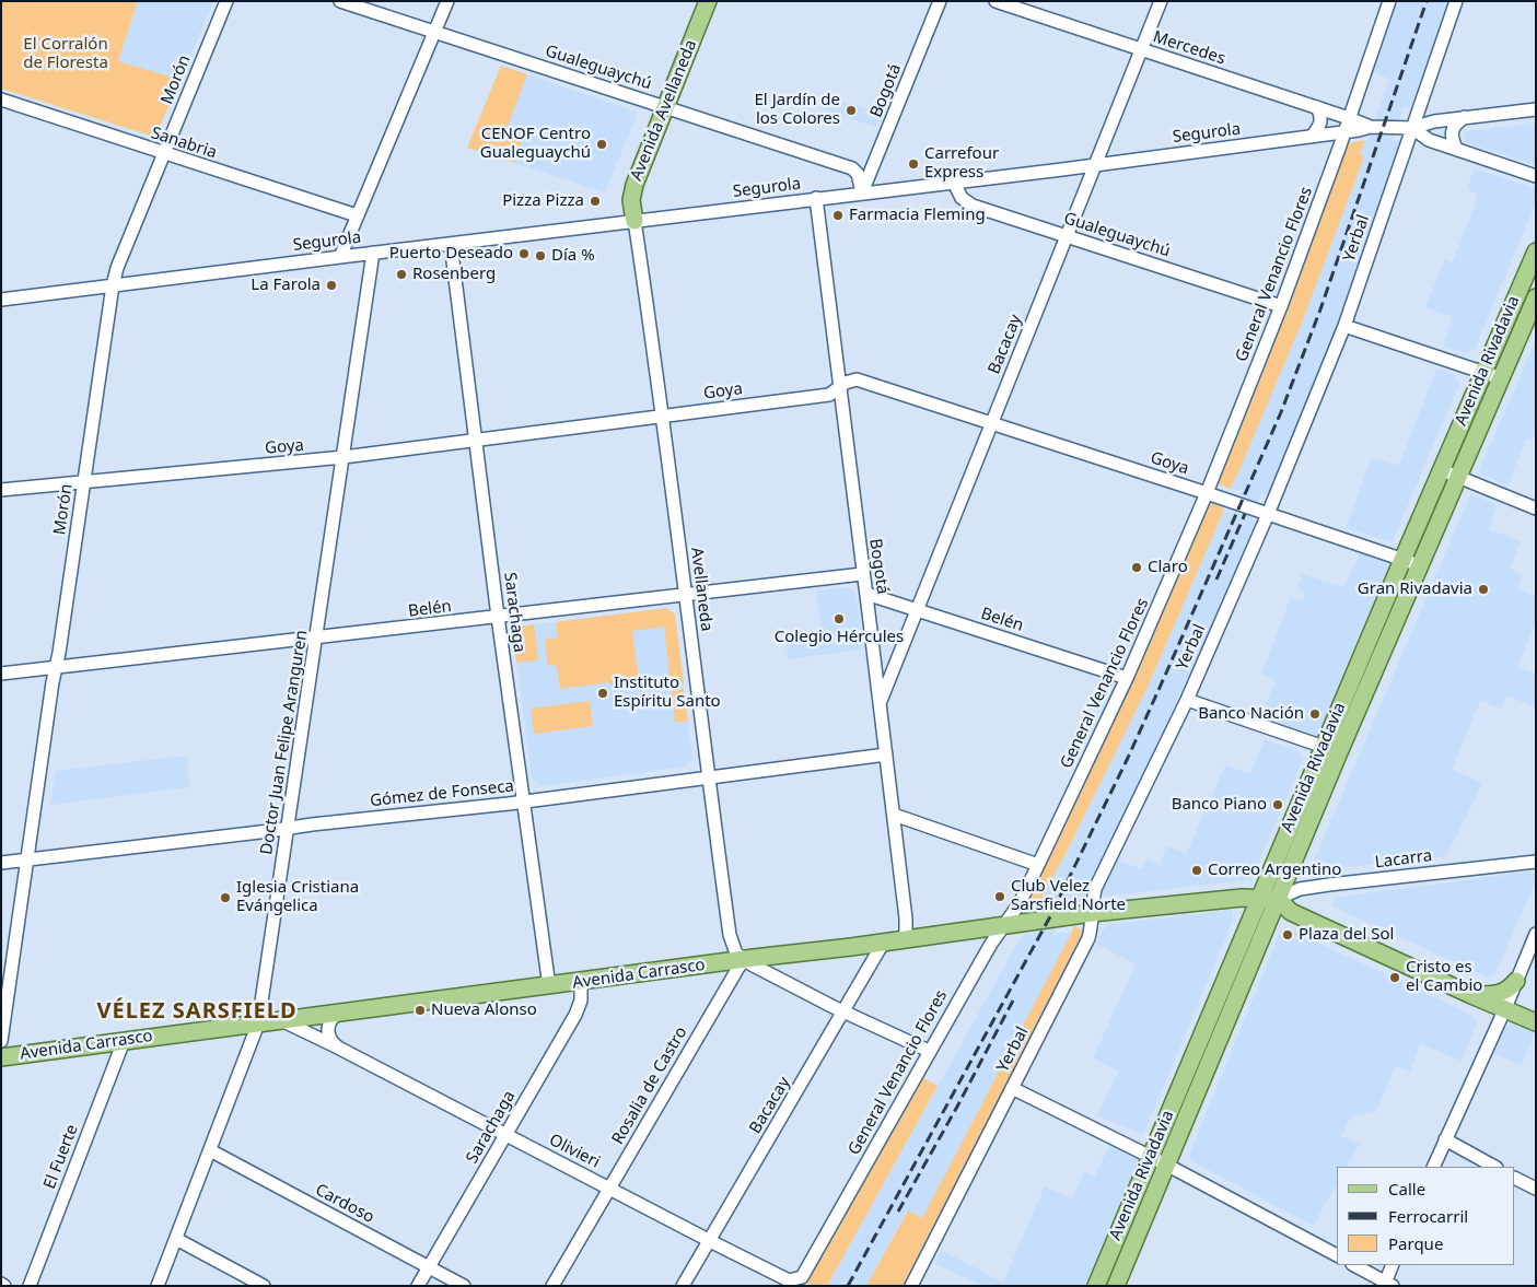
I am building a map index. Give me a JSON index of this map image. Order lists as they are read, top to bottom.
{
  "streets": {
    "main road": ["Avenida Avellaneda", "Avenida Rivadavia", "Avenida Carrasco"],
    "street": [
      "Mercedes",
      "Gualeguaychú",
      "Morón",
      "Bogotá",
      "Segurola",
      "Sanabria",
      "Yerbal",
      "General Venancio Flores",
      "Bacacay",
      "Goya",
      "Avellaneda",
      "Belén",
      "Sarachaga",
      "Doctor Juan Felipe Aranguren",
      "Gómez de Fonseca",
      "Lacarra",
      "Rosalia de Castro",
      "Olivieri",
      "El Fuerte",
      "Cardoso"
    ]
  },
  "crossings": [
    ["Mercedes", "Segurola"],
    ["Mercedes", "General Venancio Flores"],
    ["Mercedes", "Bacacay"],
    ["Gualeguaychú", "Bogotá"],
    ["Gualeguaychú", "Avenida Avellaneda"],
    ["Gualeguaychú", "Segurola"],
    ["Gualeguaychú", "General Venancio Flores"],
    ["Gualeguaychú", "Bacacay"],
    ["Morón", "Segurola"],
    ["Morón", "Sanabria"],
    ["Morón", "Goya"],
    ["Morón", "Belén"],
    ["Morón", "Gómez de Fonseca"],
    ["Bogotá", "Segurola"],
    ["Bogotá", "Bacacay"],
    ["Bogotá", "Goya"],
    ["Bogotá", "Belén"],
    ["Bogotá", "Gómez de Fonseca"],
    ["Bogotá", "Avenida Carrasco"],
    ["Avenida Avellaneda", "Segurola"],
    ["Avenida Avellaneda", "Avellaneda"],
    ["Segurola", "Yerbal"],
    ["Segurola", "General Venancio Flores"],
    ["Segurola", "Bacacay"],
    ["Segurola", "Avellaneda"],
    ["Segurola", "Sarachaga"],
    ["Segurola", "Doctor Juan Felipe Aranguren"],
    ["Yerbal", "Goya"],
    ["Yerbal", "Avenida Carrasco"],
    ["General Venancio Flores", "Goya"],
    ["General Venancio Flores", "Belén"],
    ["General Venancio Flores", "Avenida Carrasco"],
    ["General Venancio Flores", "Olivieri"],
    ["Bacacay", "Goya"],
    ["Bacacay", "Belén"],
    ["Bacacay", "Avenida Carrasco"],
    ["Bacacay", "Olivieri"],
    ["Avenida Rivadavia", "Goya"],
    ["Avenida Rivadavia", "Lacarra"],
    ["Avenida Rivadavia", "Avenida Carrasco"],
    ["Goya", "Avellaneda"],
    ["Goya", "Sarachaga"],
    ["Goya", "Doctor Juan Felipe Aranguren"],
    ["Avellaneda", "Belén"],
    ["Avellaneda", "Gómez de Fonseca"],
    ["Avellaneda", "Avenida Carrasco"],
    ["Avellaneda", "Rosalia de Castro"],
    ["Belén", "Sarachaga"],
    ["Belén", "Doctor Juan Felipe Aranguren"],
    ["Sarachaga", "Gómez de Fonseca"],
    ["Sarachaga", "Avenida Carrasco"],
    ["Sarachaga", "Olivieri"],
    ["Sarachaga", "Cardoso"],
    ["Doctor Juan Felipe Aranguren", "Gómez de Fonseca"],
    ["Doctor Juan Felipe Aranguren", "Avenida Carrasco"],
    ["Doctor Juan Felipe Aranguren", "Cardoso"],
    ["Lacarra", "Avenida Carrasco"],
    ["Avenida Carrasco", "Rosalia de Castro"],
    ["Avenida Carrasco", "Olivieri"],
    ["Avenida Carrasco", "El Fuerte"],
    ["Rosalia de Castro", "Olivieri"]
  ],
  "districts": ["VÉLEZ SARSFIELD"],
  "parks": ["El Corralón de Floresta"],
  "places": [
    "El Jardín de los Colores",
    "CENOF Centro Gualeguaychú",
    "Carrefour Express",
    "Pizza Pizza",
    "Farmacia Fleming",
    "Puerto Deseado",
    "Día %",
    "Rosenberg",
    "La Farola",
    "Claro",
    "Gran Rivadavia",
    "Colegio Hércules",
    "Instituto Espíritu Santo",
    "Banco Nación",
    "Banco Piano",
    "Correo Argentino",
    "Club Velez Sarsfield Norte",
    "Iglesia Cristiana Evángelica",
    "Plaza del Sol",
    "Cristo es el Cambio",
    "Nueva Alonso"
  ],
  "legend": ["Calle", "Ferrocarril", "Parque"]
}
